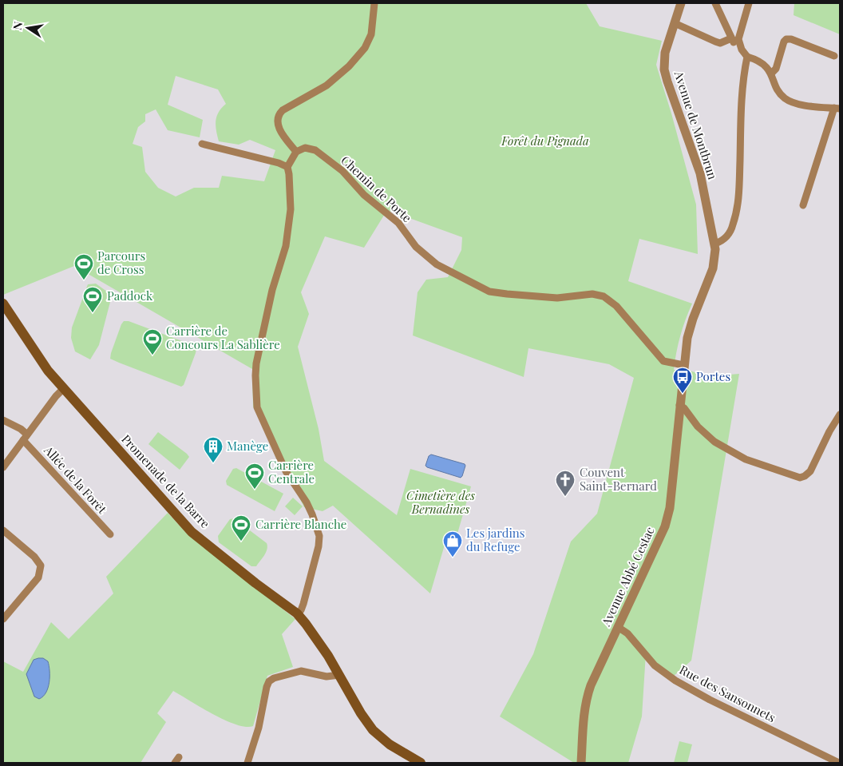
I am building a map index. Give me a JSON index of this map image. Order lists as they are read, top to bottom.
{
  "streets": {
    "main road": ["Promenade de la Barre"],
    "street": [
      "Avenue de Montbrun",
      "Chemin de Porte",
      "Allée de la Forêt",
      "Avenue Abbé Cestac",
      "Rue des Sansonnets"
    ]
  },
  "crossings": [
    ["Avenue de Montbrun", "Chemin de Porte"],
    ["Avenue de Montbrun", "Avenue Abbé Cestac"],
    ["Avenue Abbé Cestac", "Rue des Sansonnets"]
  ],
  "parks": ["Forêt du Pignada", "Cimetière des Bernadines"],
  "places": {
    "sports": [
      "Parcours de Cross",
      "Paddock",
      "Carrière de Concours La Sablière",
      "Carrière Centrale",
      "Carrière Blanche"
    ],
    "bus stop": ["Portes"],
    "building": ["Manège"],
    "church": ["Couvent Saint-Bernard"],
    "shop": ["Les jardins du Refuge"]
  },
  "north": "left"
}
